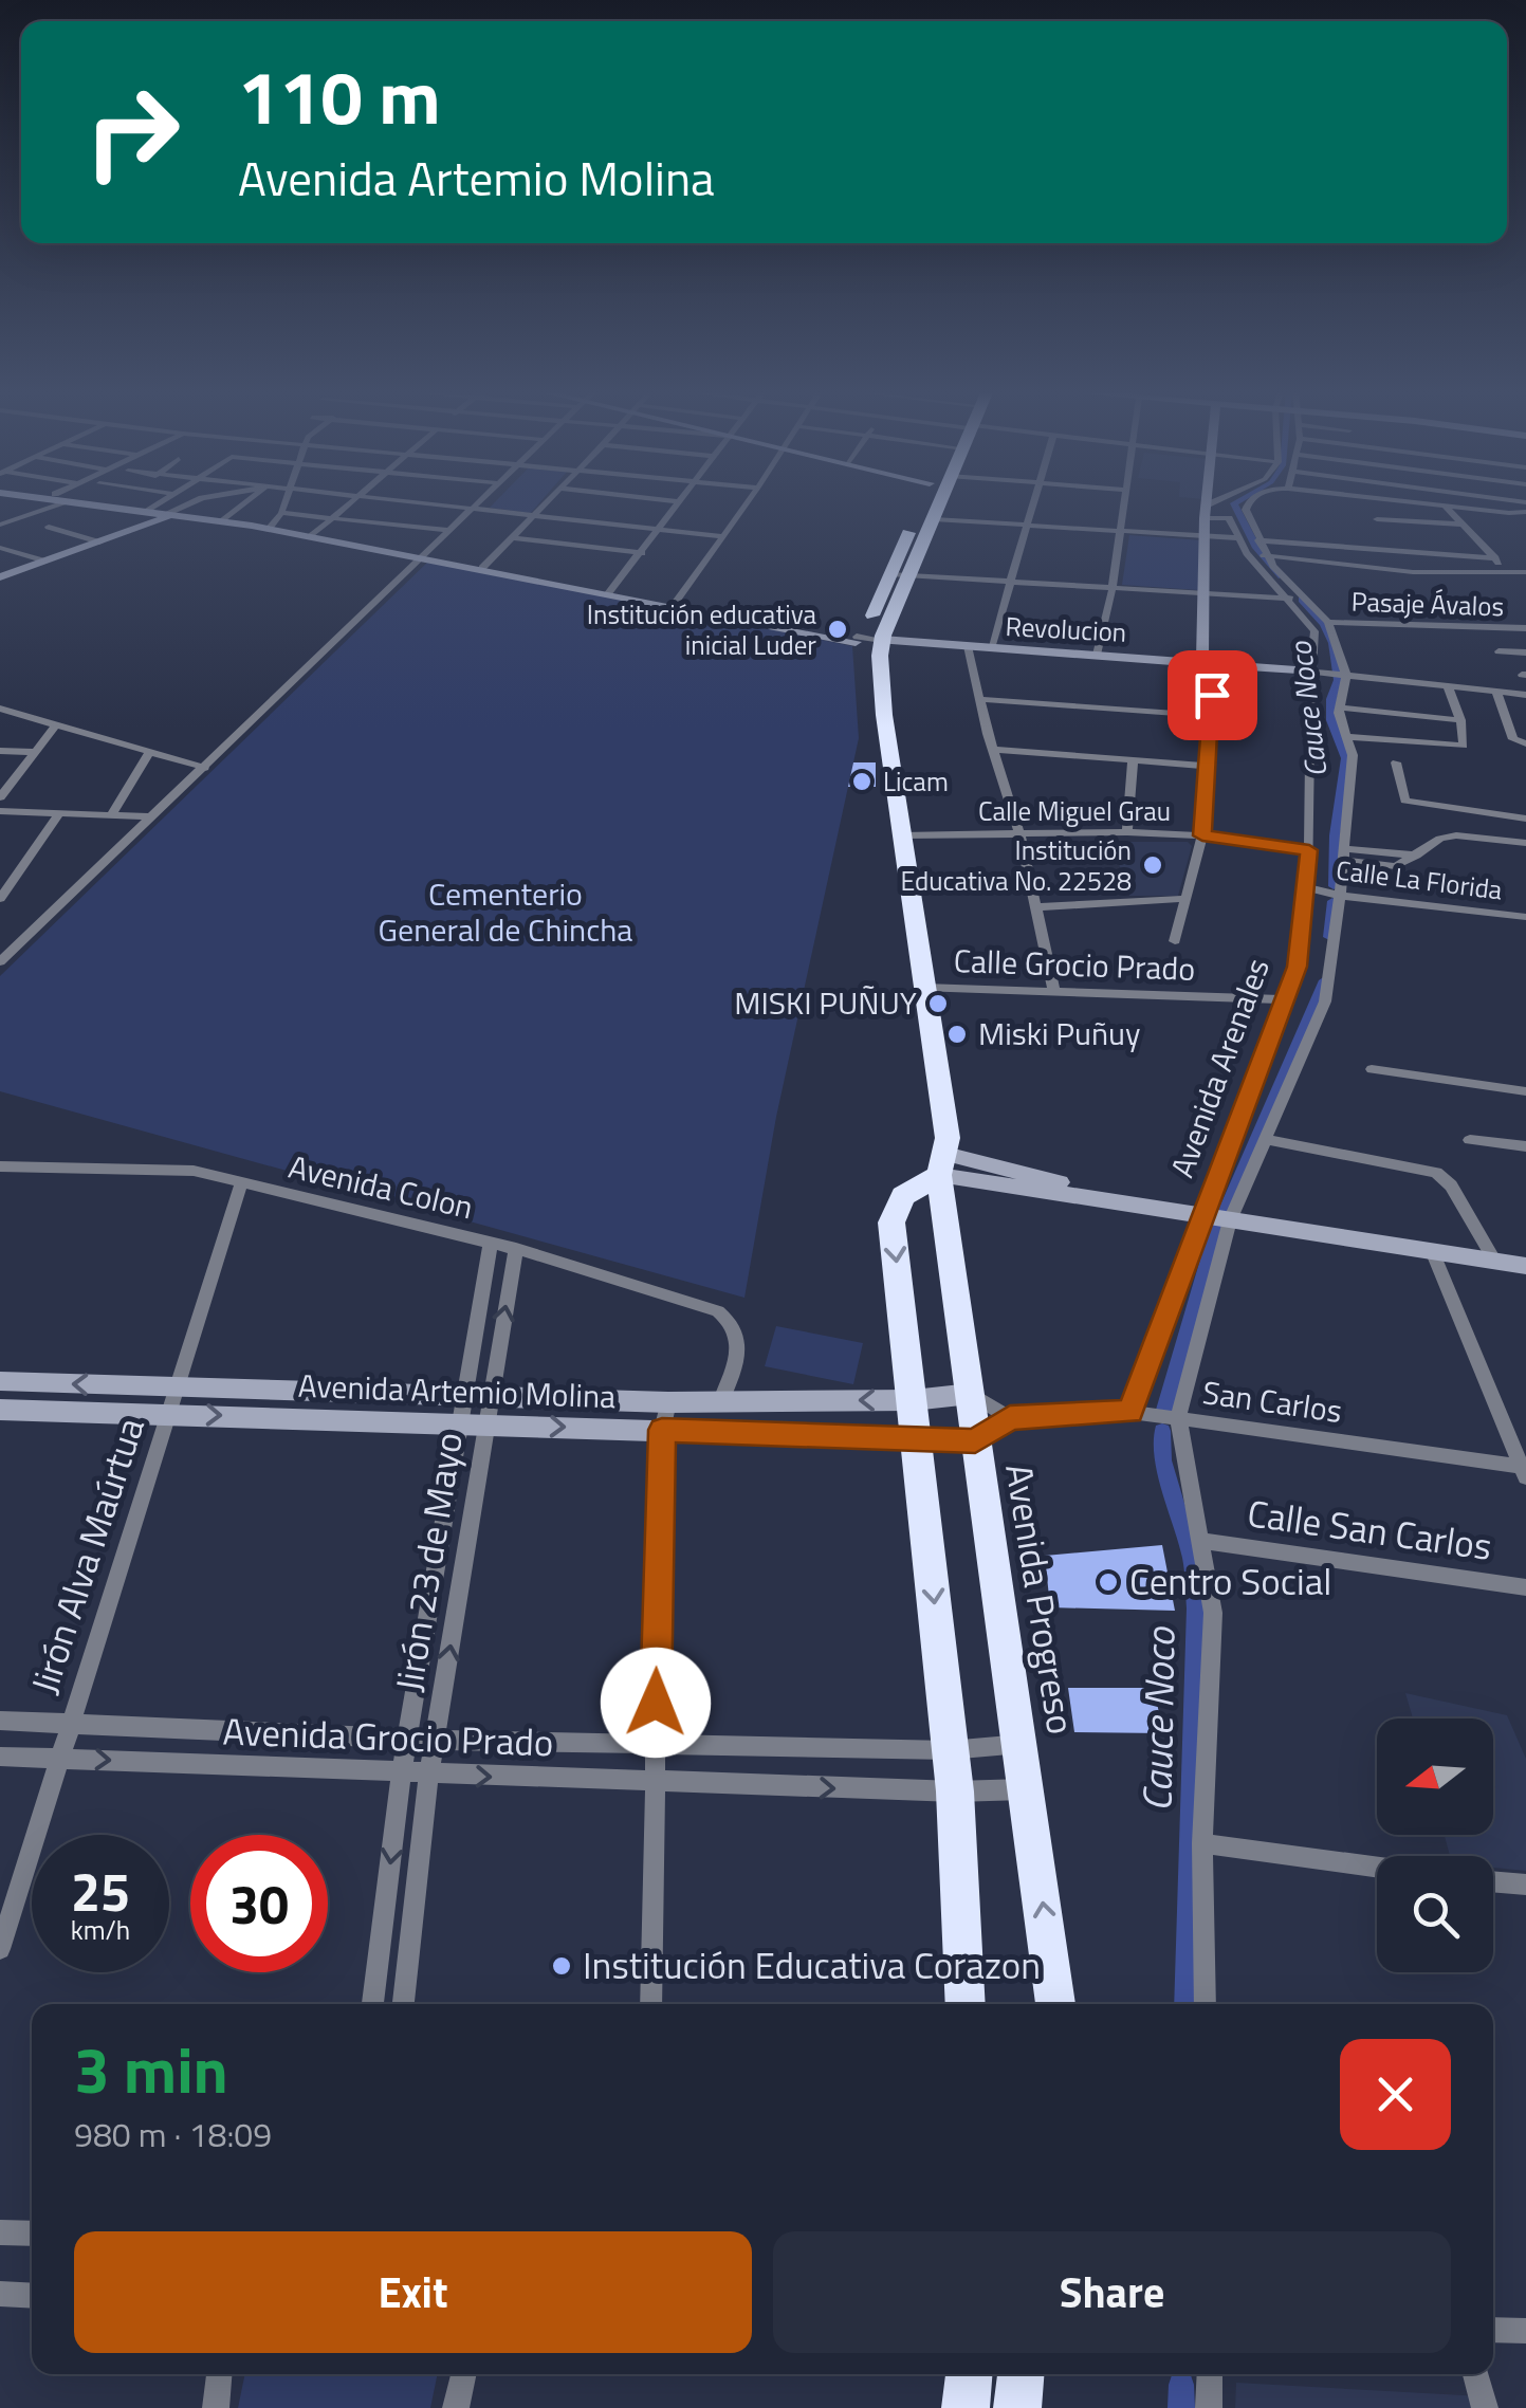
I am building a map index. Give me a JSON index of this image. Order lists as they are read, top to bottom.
{
  "streets": {
    "highway": ["Avenida Progreso"],
    "street": [
      "Pasaje Ávalos",
      "Revolucion",
      "Calle Miguel Grau",
      "Calle La Florida",
      "Calle Grocio Prado",
      "Avenida Arenales",
      "Avenida Colon",
      "Avenida Artemio Molina",
      "San Carlos",
      "Calle San Carlos",
      "Jirón Alva Maúrtua",
      "Jirón 23 de Mayo",
      "Avenida Grocio Prado"
    ]
  },
  "crossings": [
    ["Pasaje Ávalos", "Avenida Arenales"],
    ["Revolucion", "Avenida Arenales"],
    ["Revolucion", "Avenida Progreso"],
    ["Calle Miguel Grau", "Avenida Arenales"],
    ["Calle Miguel Grau", "Avenida Progreso"],
    ["Calle La Florida", "Avenida Arenales"],
    ["Calle Grocio Prado", "Avenida Arenales"],
    ["Calle Grocio Prado", "Avenida Progreso"],
    ["Avenida Arenales", "San Carlos"],
    ["Avenida Arenales", "Calle San Carlos"],
    ["Avenida Colon", "Avenida Artemio Molina"],
    ["Avenida Colon", "Jirón Alva Maúrtua"],
    ["Avenida Colon", "Jirón 23 de Mayo"],
    ["Avenida Artemio Molina", "Jirón Alva Maúrtua"],
    ["Avenida Artemio Molina", "Jirón 23 de Mayo"],
    ["Avenida Artemio Molina", "Avenida Progreso"],
    ["Jirón Alva Maúrtua", "Avenida Grocio Prado"],
    ["Jirón 23 de Mayo", "Avenida Grocio Prado"],
    ["Avenida Progreso", "Avenida Grocio Prado"]
  ],
  "water": ["Cauce Noco"],
  "parks": ["Cementerio General de Chincha"],
  "places": [
    "Institución educativa inicial Luder",
    "Licam",
    "Institución Educativa No. 22528",
    "MISKI PUÑUY",
    "Miski Puñuy",
    "Centro Social",
    "Institución Educativa Corazon"
  ],
  "north": "left",
  "page": {
    "turn": ["110 m", "Avenida Artemio Molina"],
    "speed": "25 km/h",
    "limit": "30",
    "heading": ["3 min", "980 m · 18:09"],
    "buttons": ["Exit", "Share"]
  }
}
